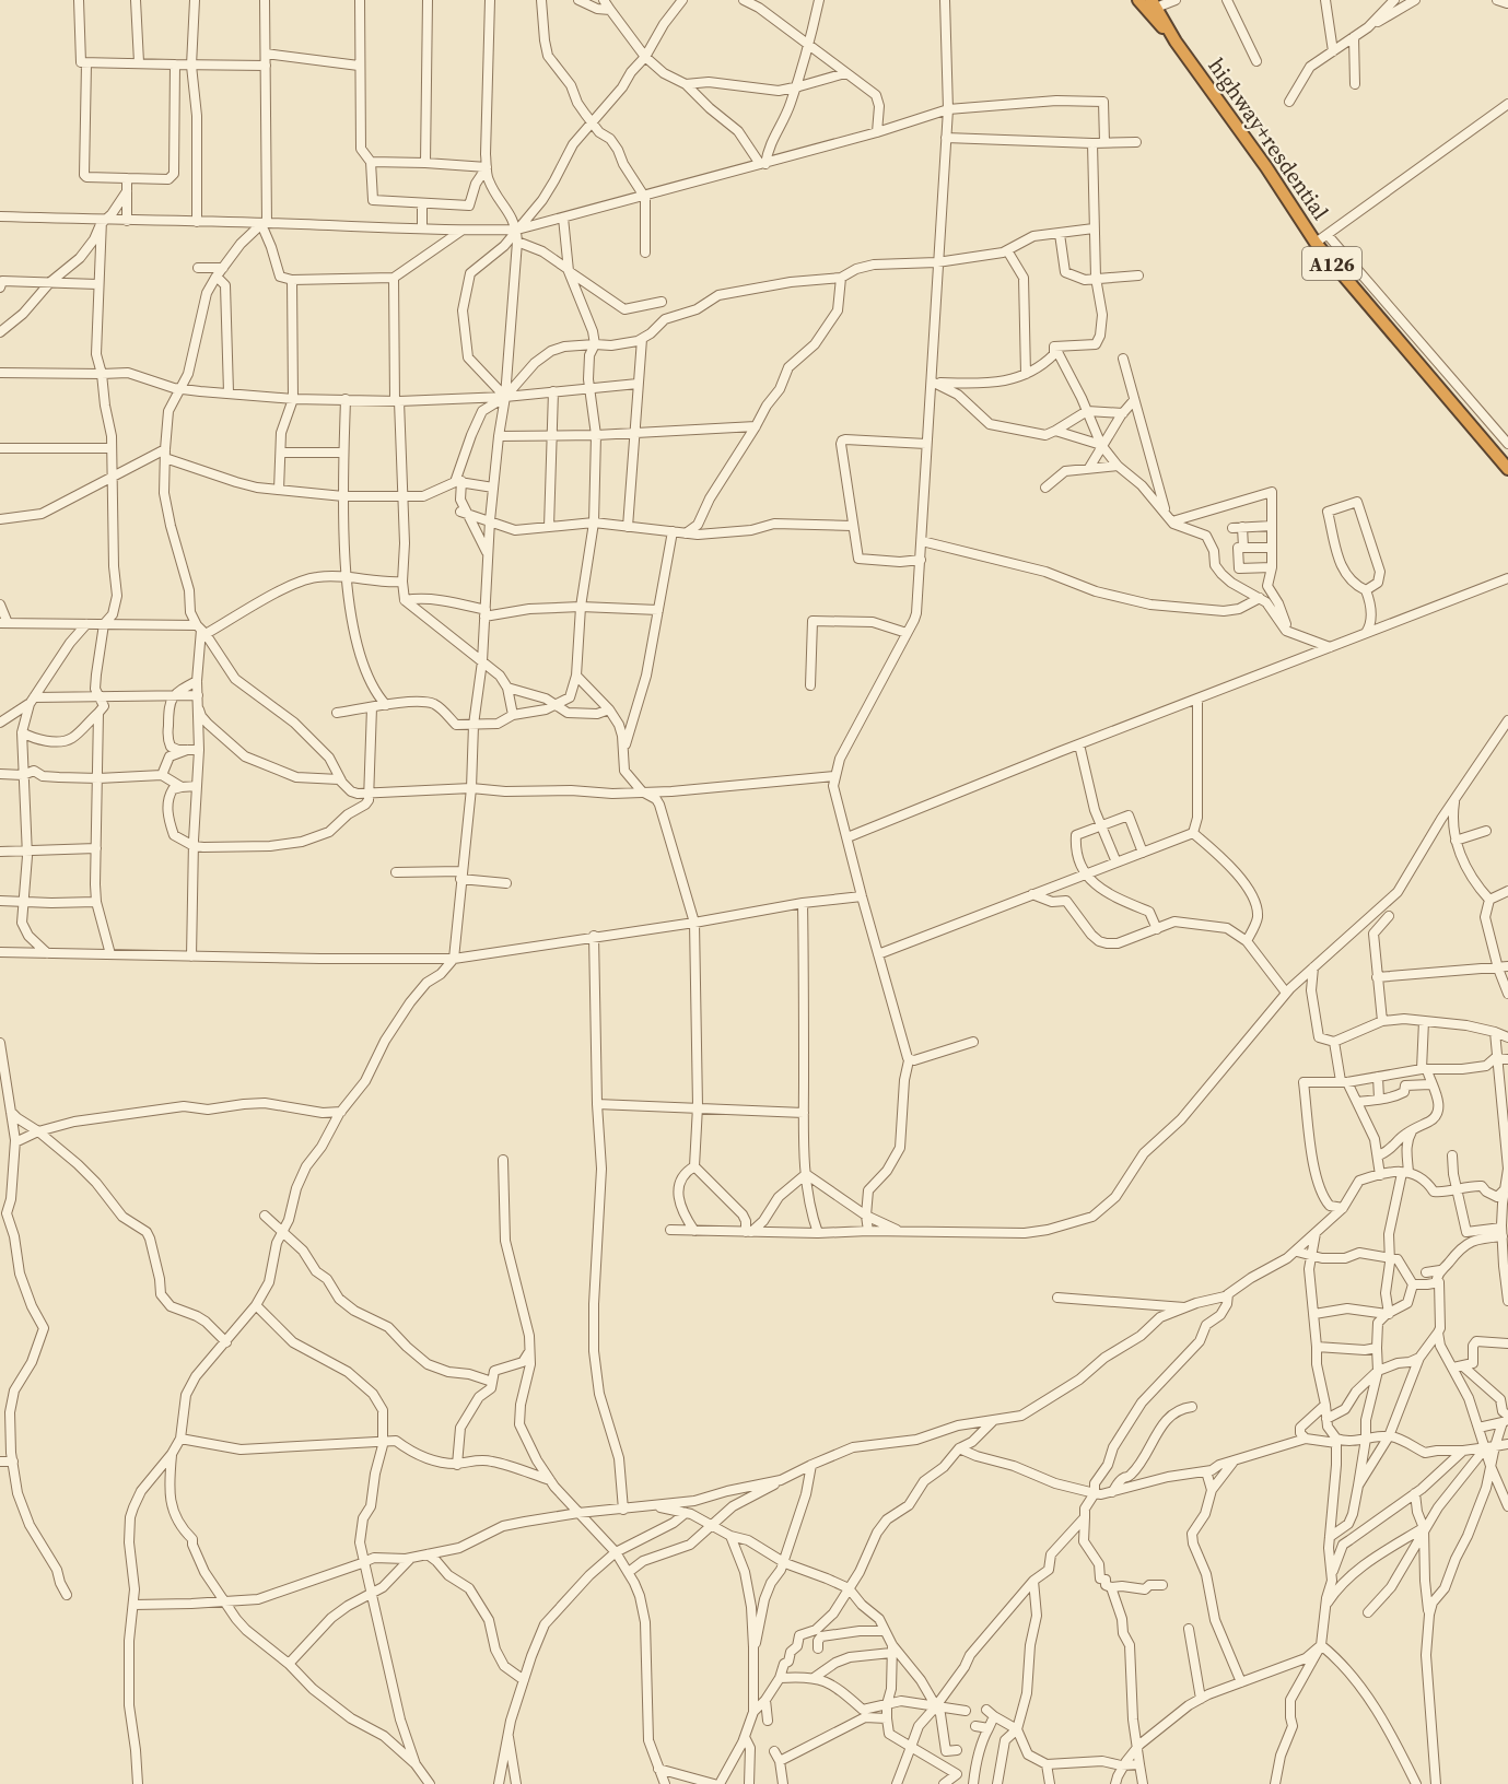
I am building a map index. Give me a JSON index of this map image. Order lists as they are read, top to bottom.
{
  "streets": {
    "highway": ["highway+resdential", "A126"]
  },
  "crossings": [
    ["highway+resdential", "A126"]
  ]
}
